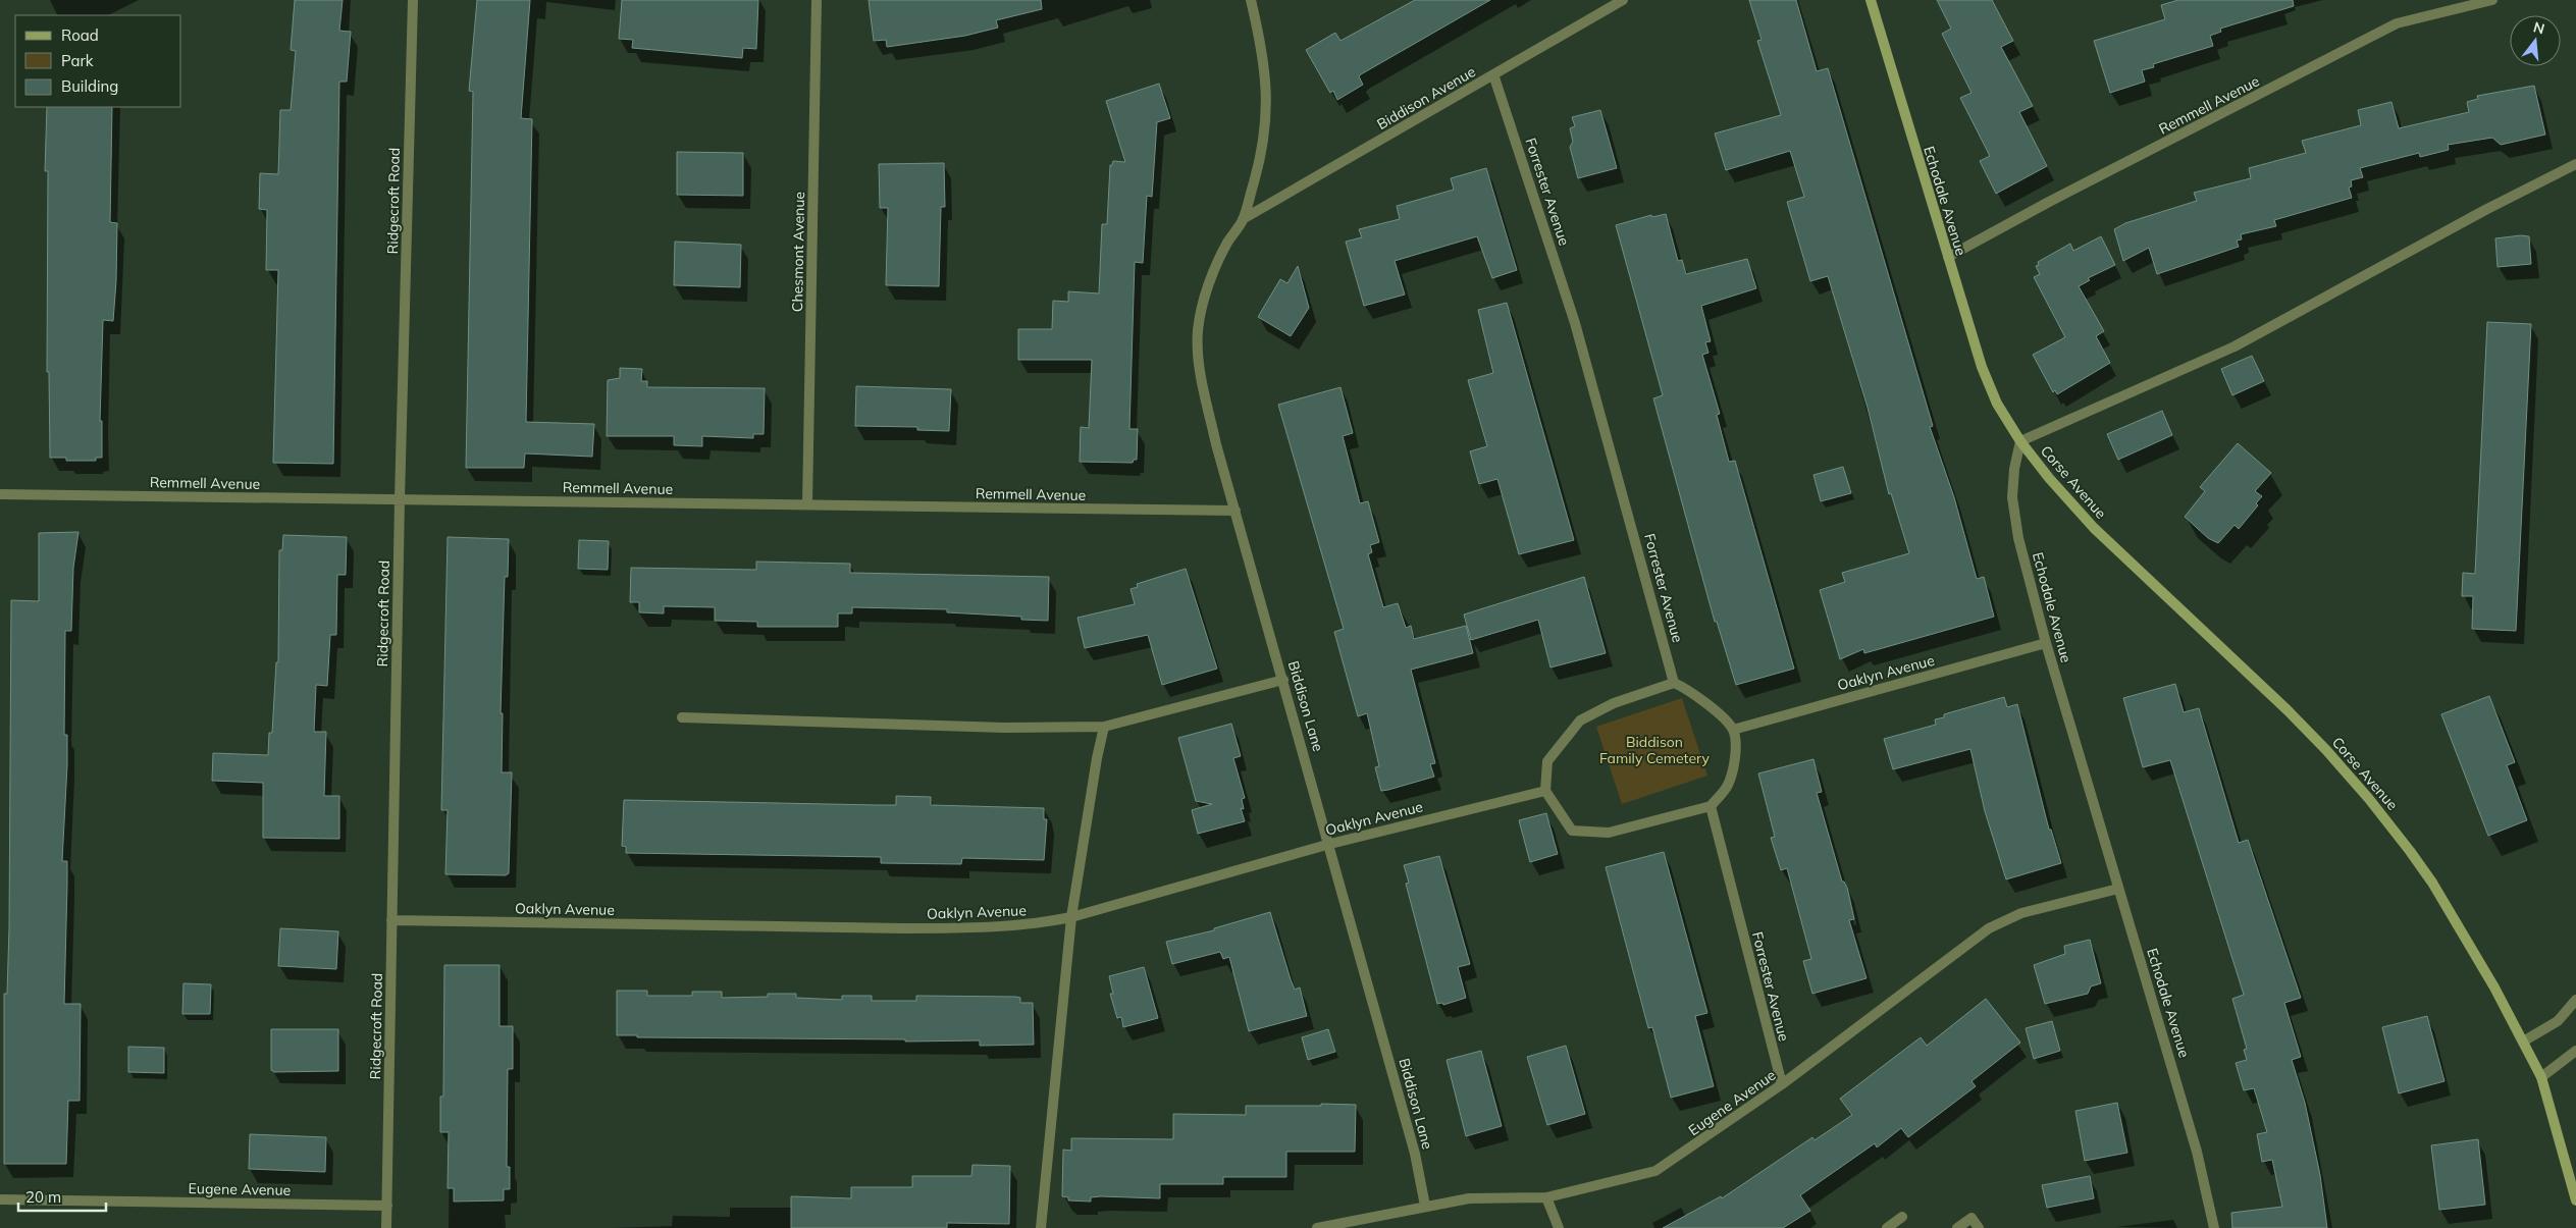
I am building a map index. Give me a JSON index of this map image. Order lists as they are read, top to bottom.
{
  "streets": {
    "main road": ["Echodale Avenue", "Corse Avenue"],
    "street": [
      "Biddison Avenue",
      "Remmell Avenue",
      "Forrester Avenue",
      "Ridgecroft Road",
      "Chesmont Avenue",
      "Oaklyn Avenue",
      "Biddison Lane",
      "Eugene Avenue"
    ]
  },
  "crossings": [
    ["Biddison Avenue", "Forrester Avenue"],
    ["Biddison Avenue", "Biddison Lane"],
    ["Remmell Avenue", "Ridgecroft Road"],
    ["Remmell Avenue", "Echodale Avenue"],
    ["Remmell Avenue", "Chesmont Avenue"],
    ["Remmell Avenue", "Biddison Lane"],
    ["Forrester Avenue", "Oaklyn Avenue"],
    ["Forrester Avenue", "Eugene Avenue"],
    ["Ridgecroft Road", "Oaklyn Avenue"],
    ["Ridgecroft Road", "Eugene Avenue"],
    ["Echodale Avenue", "Corse Avenue"],
    ["Echodale Avenue", "Oaklyn Avenue"],
    ["Echodale Avenue", "Eugene Avenue"],
    ["Oaklyn Avenue", "Biddison Lane"],
    ["Biddison Lane", "Eugene Avenue"]
  ],
  "parks": ["Biddison Family Cemetery"],
  "legend": ["Road", "Park", "Building"],
  "scale_bar": "20 m",
  "north": "top"
}
